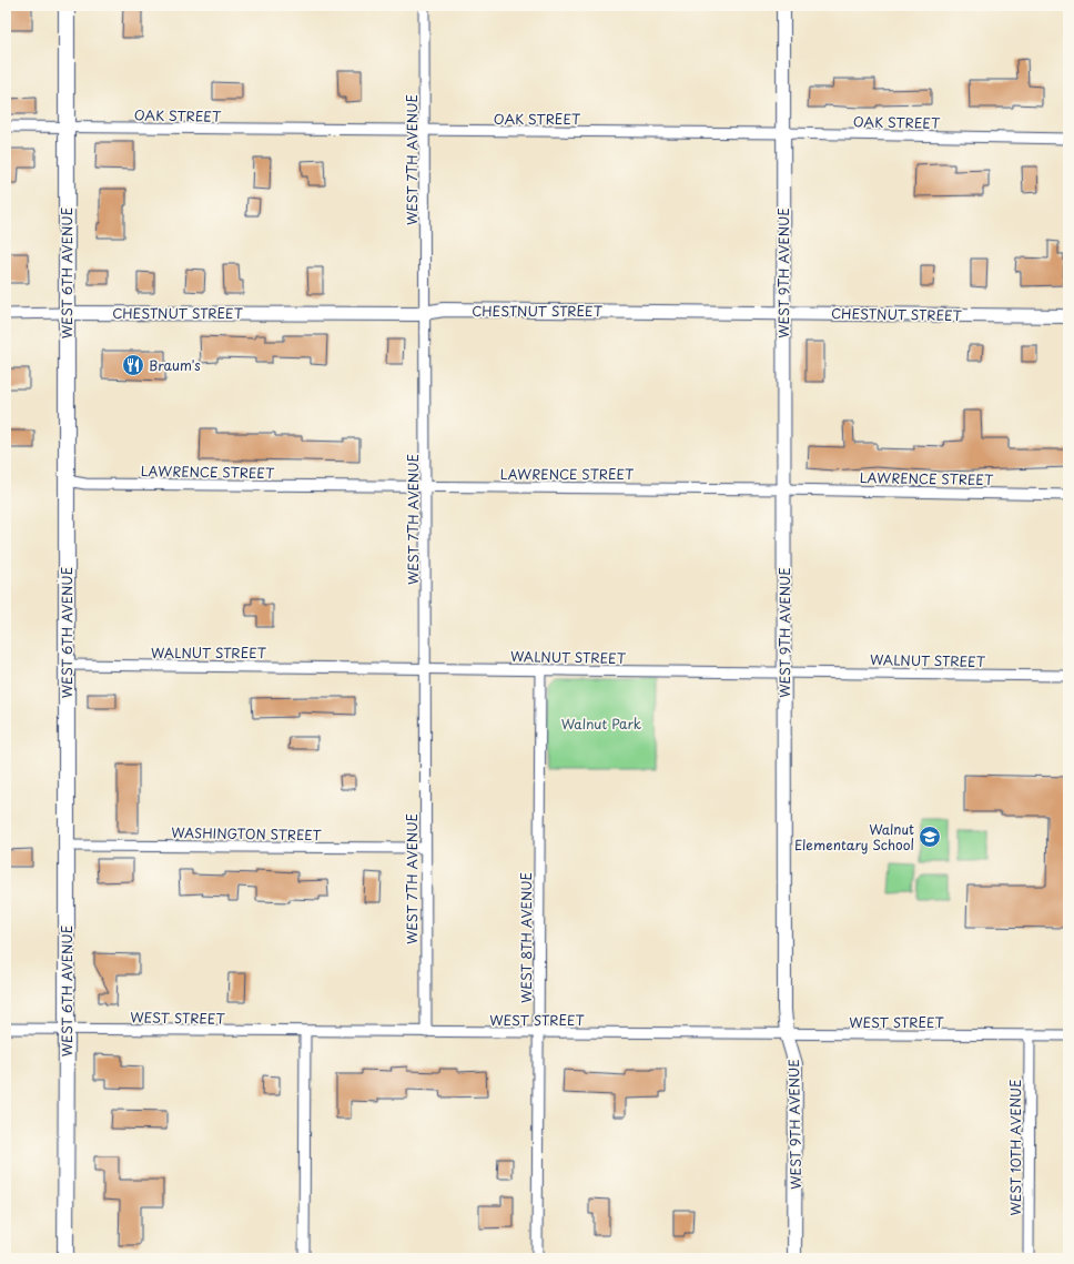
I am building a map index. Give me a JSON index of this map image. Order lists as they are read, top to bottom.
{
  "streets": {
    "main road": ["WEST 6TH AVENUE"],
    "street": [
      "OAK STREET",
      "WEST 7TH AVENUE",
      "WEST 9TH AVENUE",
      "CHESTNUT STREET",
      "LAWRENCE STREET",
      "WALNUT STREET",
      "WASHINGTON STREET",
      "WEST 8TH AVENUE",
      "WEST STREET",
      "WEST 10TH AVENUE"
    ]
  },
  "crossings": [
    ["OAK STREET", "WEST 7TH AVENUE"],
    ["OAK STREET", "WEST 6TH AVENUE"],
    ["OAK STREET", "WEST 9TH AVENUE"],
    ["WEST 7TH AVENUE", "CHESTNUT STREET"],
    ["WEST 7TH AVENUE", "LAWRENCE STREET"],
    ["WEST 7TH AVENUE", "WALNUT STREET"],
    ["WEST 7TH AVENUE", "WASHINGTON STREET"],
    ["WEST 7TH AVENUE", "WEST STREET"],
    ["WEST 6TH AVENUE", "CHESTNUT STREET"],
    ["WEST 6TH AVENUE", "LAWRENCE STREET"],
    ["WEST 6TH AVENUE", "WALNUT STREET"],
    ["WEST 6TH AVENUE", "WASHINGTON STREET"],
    ["WEST 6TH AVENUE", "WEST STREET"],
    ["WEST 9TH AVENUE", "CHESTNUT STREET"],
    ["WEST 9TH AVENUE", "LAWRENCE STREET"],
    ["WEST 9TH AVENUE", "WALNUT STREET"],
    ["WEST 9TH AVENUE", "WEST STREET"],
    ["WALNUT STREET", "WEST 8TH AVENUE"],
    ["WEST 8TH AVENUE", "WEST STREET"],
    ["WEST STREET", "WEST 10TH AVENUE"]
  ],
  "parks": ["Walnut Park"],
  "places": {
    "restaurant": ["Braum's"],
    "school or university": ["Walnut Elementary School"]
  }
}
